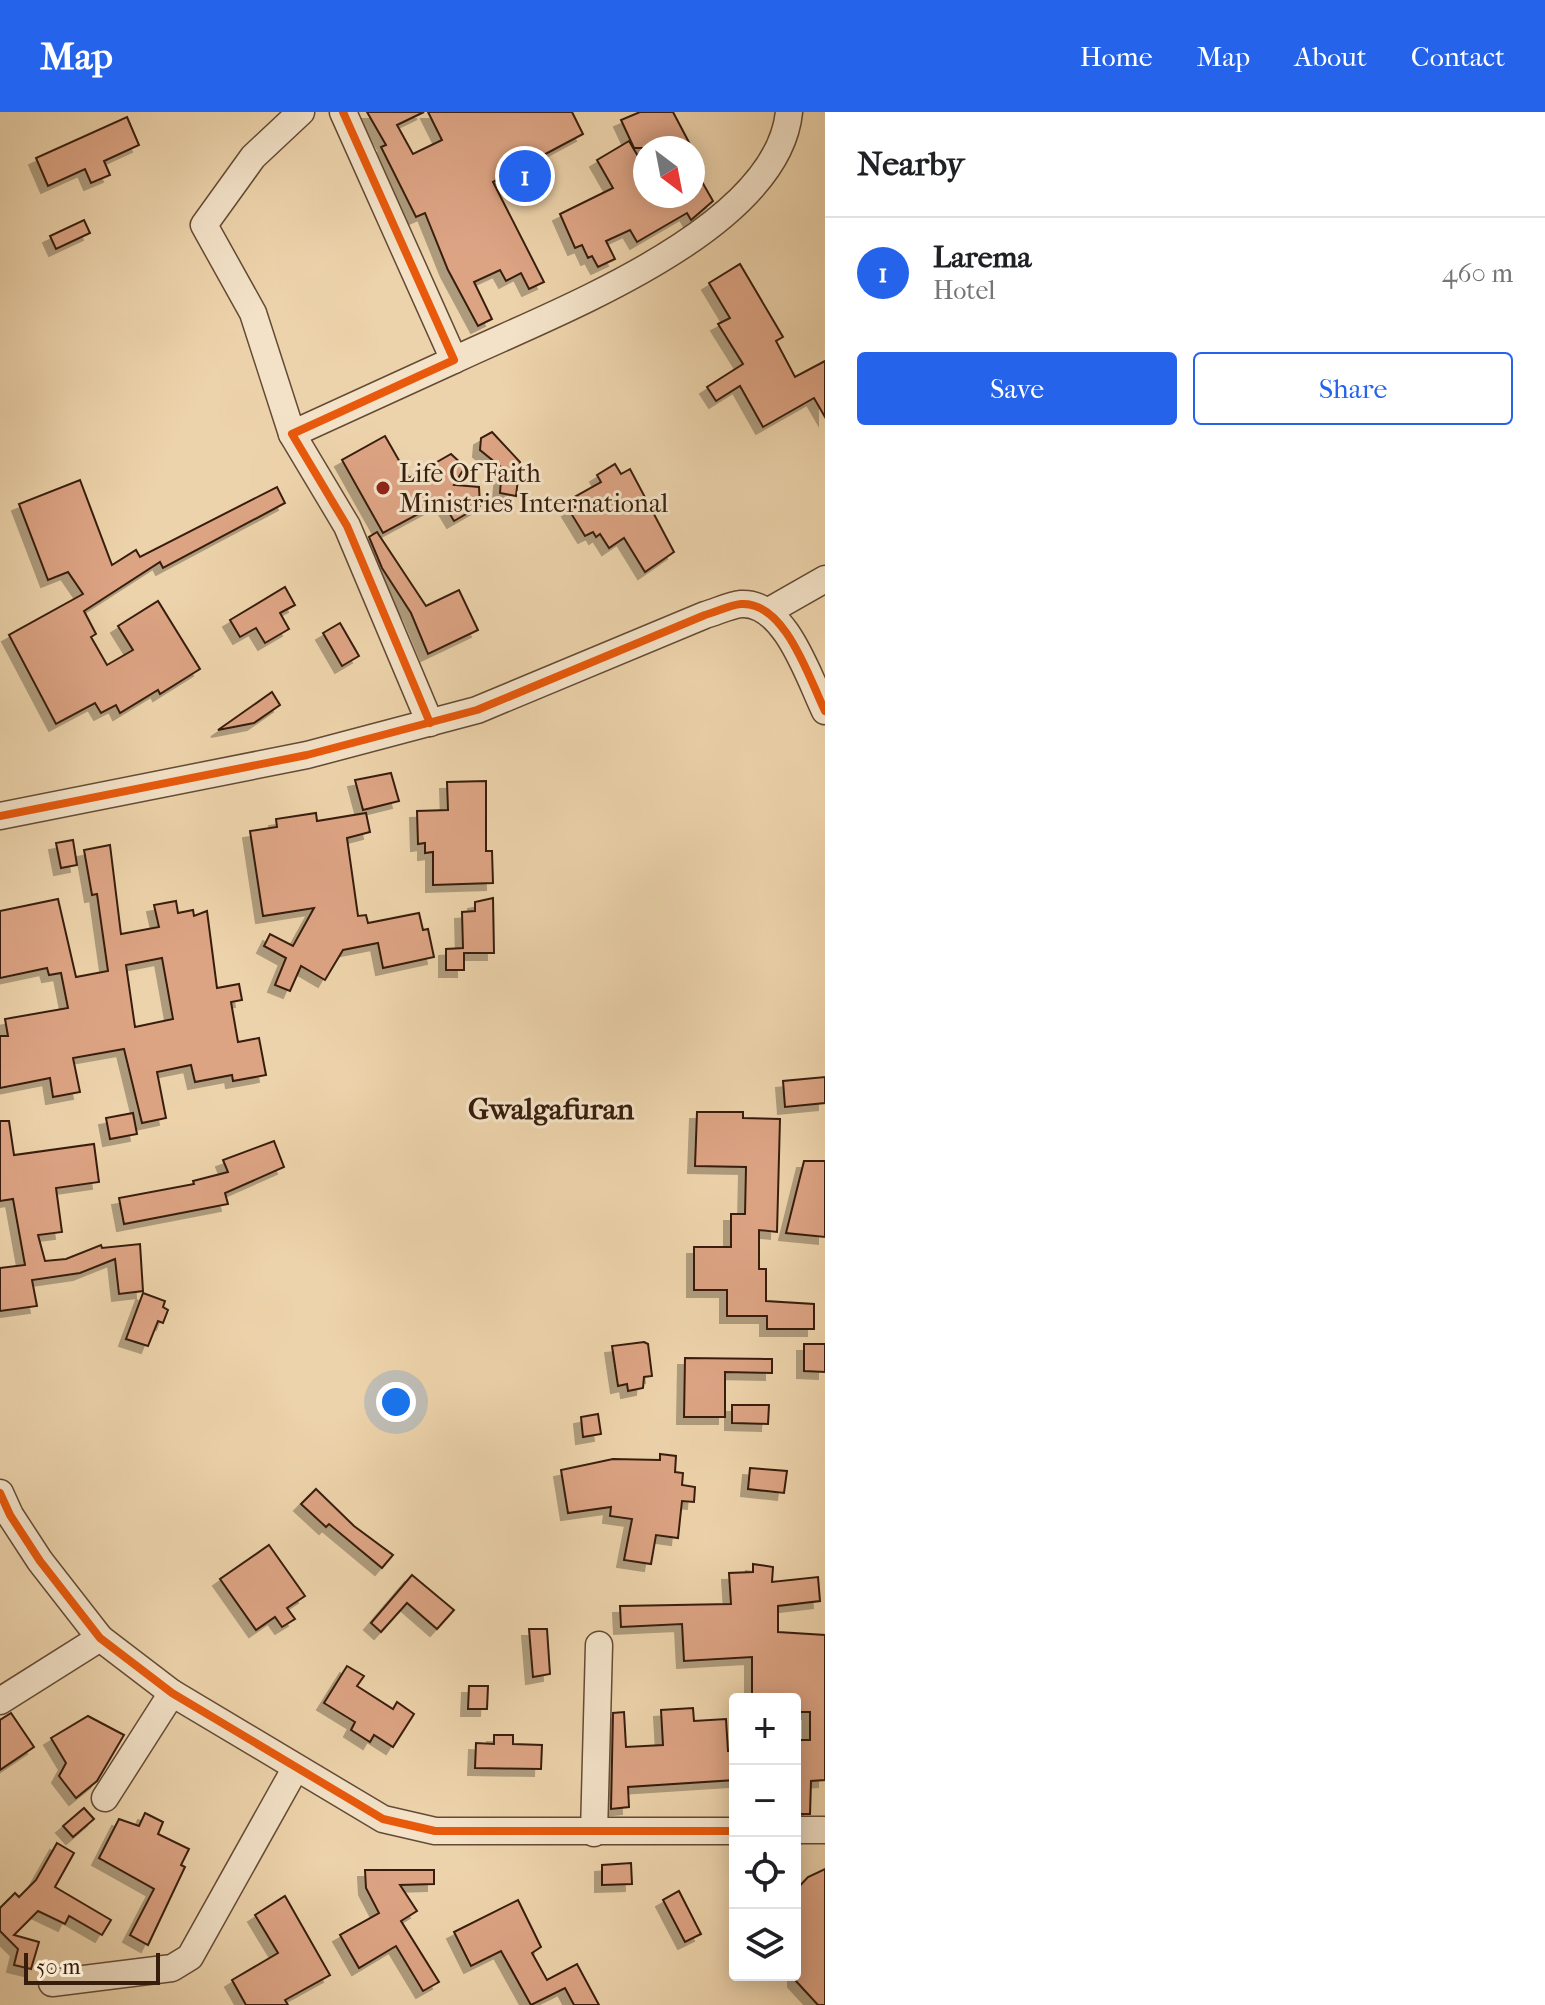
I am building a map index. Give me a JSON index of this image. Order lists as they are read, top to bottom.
{
  "districts": ["Gwalgafuran"],
  "places": ["Life Of Faith Ministries International"],
  "scale_bar": "50 m",
  "north": "bottom right",
  "page": {
    "header": "Map",
    "nav": [
      "Home",
      "Map",
      "About",
      "Contact"
    ],
    "heading": "Nearby",
    "pins": "1",
    "list": [
      {
        "mark": "1",
        "name": "Larema",
        "note": "Hotel",
        "value": "460 m"
      }
    ],
    "buttons": ["Save", "Share"],
    "map_buttons": ["+", "−"],
    "scale": "50 m"
  }
}
